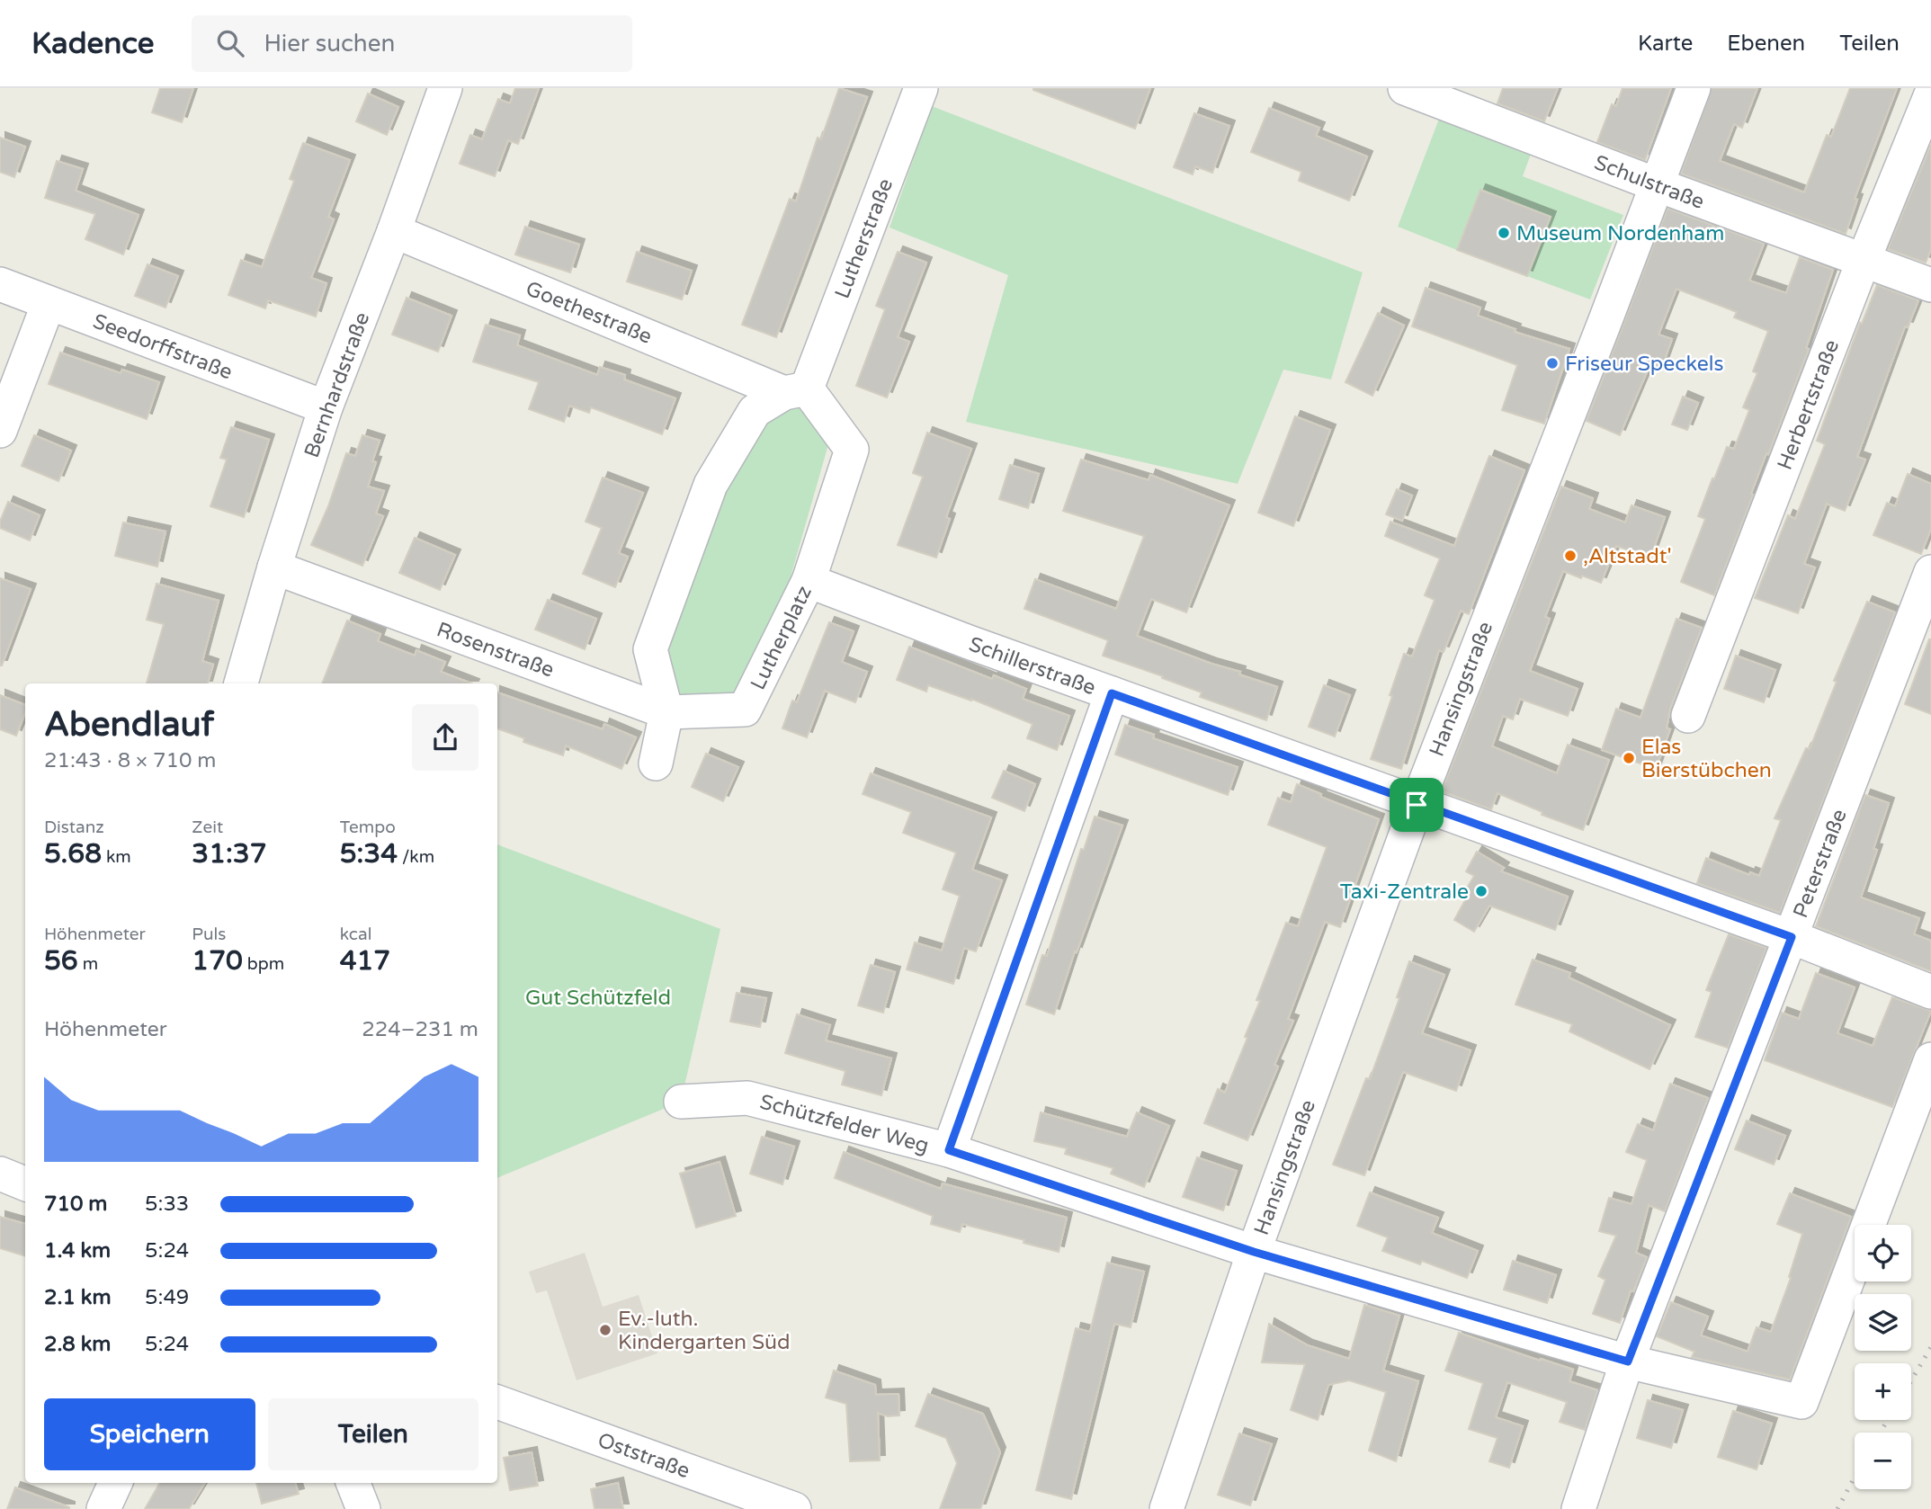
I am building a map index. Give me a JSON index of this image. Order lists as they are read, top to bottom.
{
  "streets": {
    "street": [
      "Schulstraße",
      "Lutherstraße",
      "Goethestraße",
      "Seedorffstraße",
      "Bernhardstraße",
      "Herbertstraße",
      "Lutherplatz",
      "Rosenstraße",
      "Schillerstraße",
      "Hansingstraße",
      "Peterstraße",
      "Schützfelder Weg",
      "Oststraße"
    ]
  },
  "crossings": [
    ["Schulstraße", "Herbertstraße"],
    ["Schulstraße", "Hansingstraße"],
    ["Lutherstraße", "Goethestraße"],
    ["Lutherstraße", "Lutherplatz"],
    ["Goethestraße", "Bernhardstraße"],
    ["Goethestraße", "Lutherplatz"],
    ["Seedorffstraße", "Bernhardstraße"],
    ["Bernhardstraße", "Rosenstraße"],
    ["Lutherplatz", "Rosenstraße"],
    ["Lutherplatz", "Schillerstraße"],
    ["Schillerstraße", "Hansingstraße"],
    ["Schillerstraße", "Peterstraße"],
    ["Hansingstraße", "Schützfelder Weg"],
    ["Peterstraße", "Schützfelder Weg"]
  ],
  "parks": ["Gut Schützfeld"],
  "places": [
    "Museum Nordenham",
    "Friseur Speckels",
    ",Altstadt'",
    "Elas Bierstübchen",
    "Taxi-Zentrale",
    "Ev.-luth. Kindergarten Süd"
  ],
  "page": {
    "header": "Kadence",
    "search": "Hier suchen",
    "nav": ["Karte", "Ebenen", "Teilen"],
    "heading": ["Abendlauf", "21:43 · 8 × 710 m"],
    "stats": [
      ["Distanz", "5.68 km"],
      ["Zeit", "31:37"],
      ["Tempo", "5:34 /km"],
      ["Höhenmeter", "56 m"],
      ["Puls", "170 bpm"],
      ["kcal", "417"]
    ],
    "chart": ["Höhenmeter", "224–231 m"],
    "list": [
      {
        "name": "710 m",
        "note": "5:33"
      },
      {
        "name": "1.4 km",
        "note": "5:24"
      },
      {
        "name": "2.1 km",
        "note": "5:49"
      },
      {
        "name": "2.8 km",
        "note": "5:24"
      }
    ],
    "map_buttons": ["+", "−"],
    "buttons": ["Speichern", "Teilen"]
  }
}
